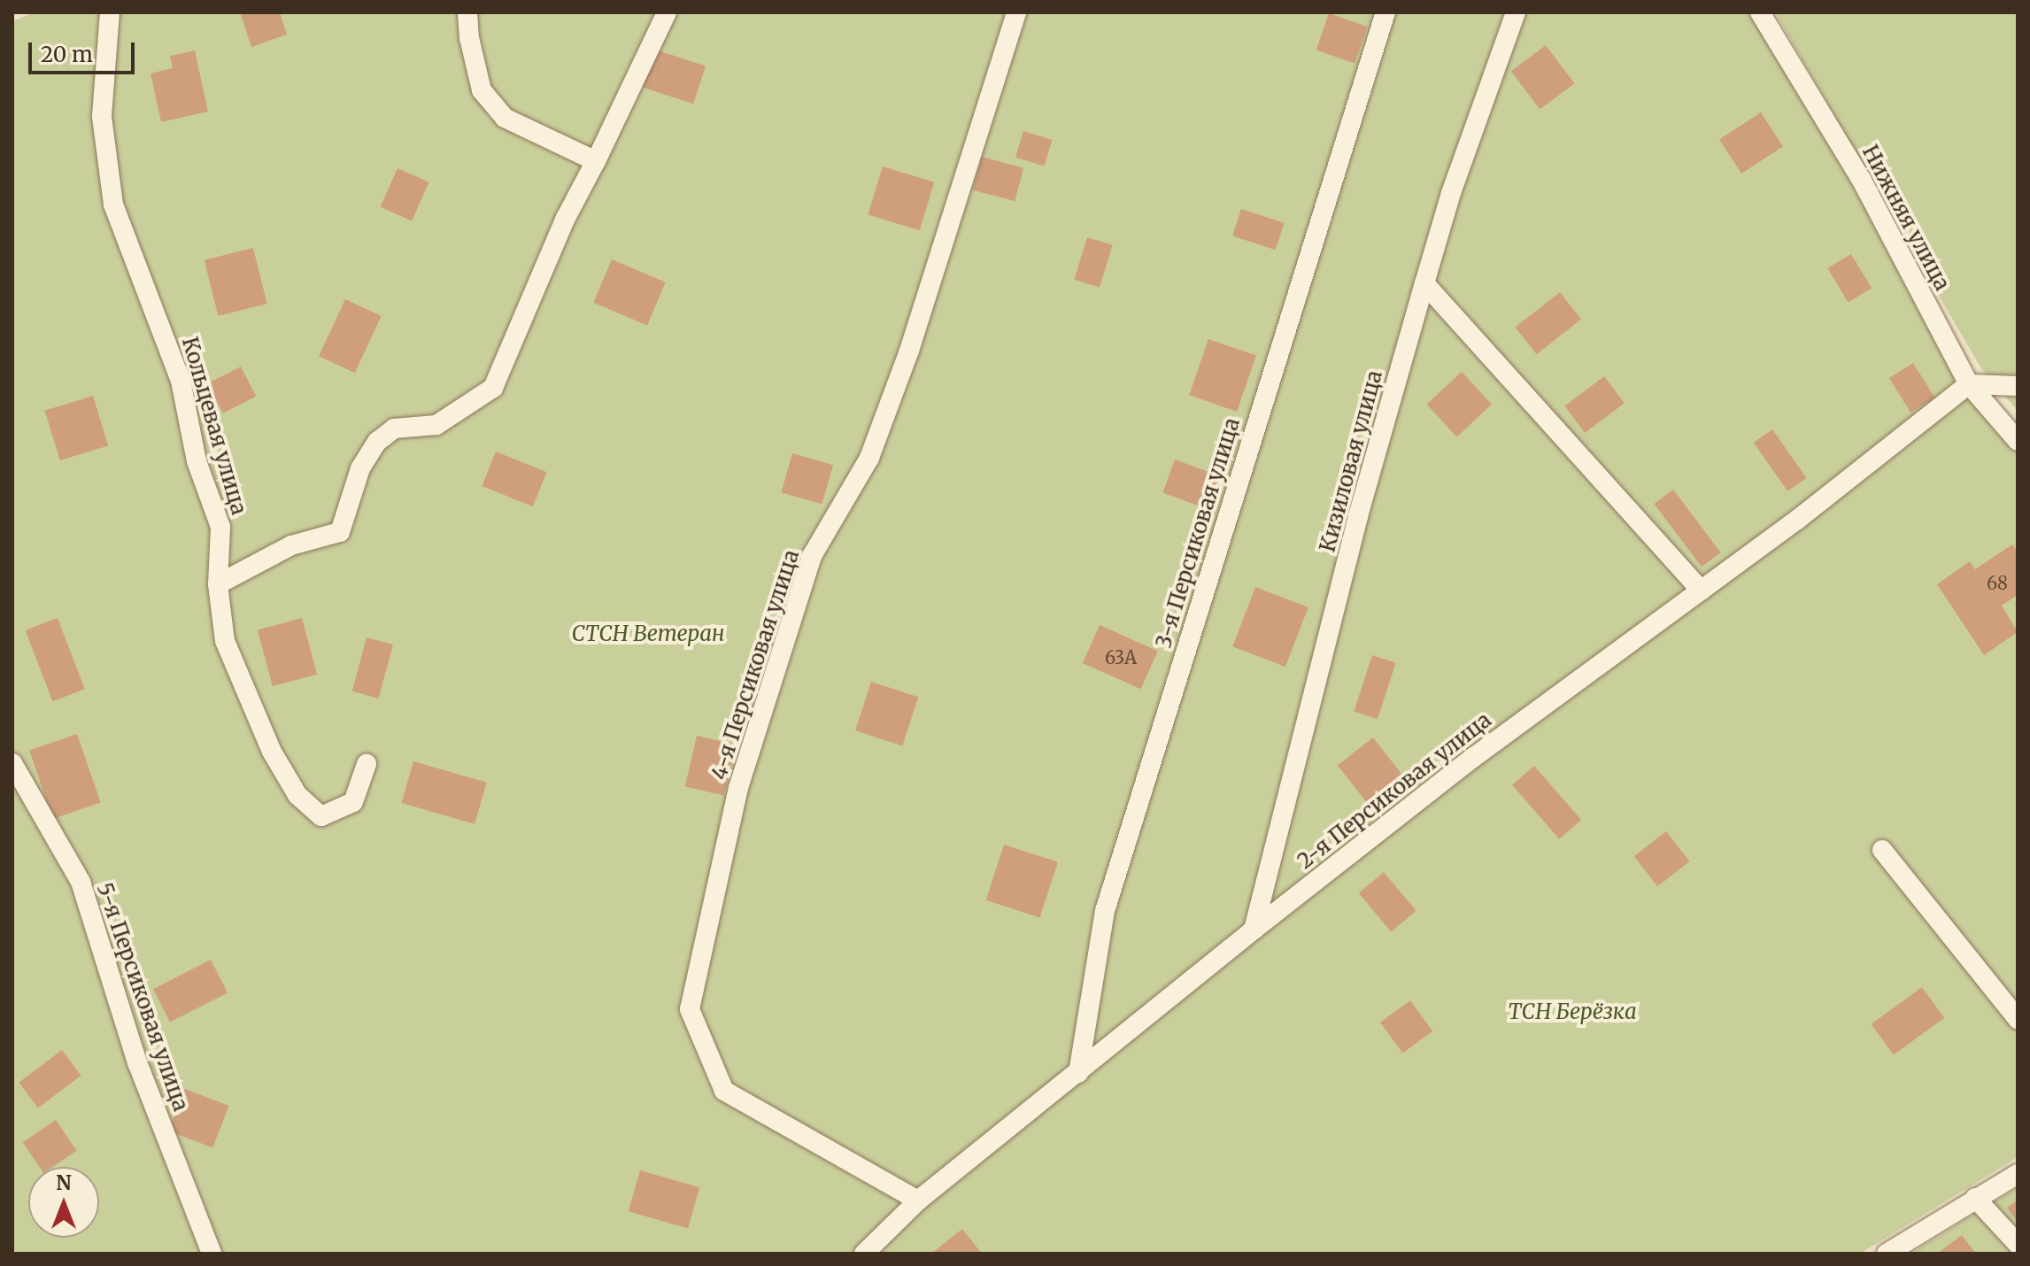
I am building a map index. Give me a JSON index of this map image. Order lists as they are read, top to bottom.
{
  "streets": {
    "lane": [
      "Нижняя улица",
      "Кольцевая улица",
      "Кизиловая улица",
      "3-я Персиковая улица",
      "4-я Персиковая улица",
      "2-я Персиковая улица",
      "5-я Персиковая улица"
    ]
  },
  "crossings": [
    ["Нижняя улица", "2-я Персиковая улица"],
    ["Кизиловая улица", "2-я Персиковая улица"],
    ["3-я Персиковая улица", "2-я Персиковая улица"],
    ["4-я Персиковая улица", "2-я Персиковая улица"]
  ],
  "parks": ["СТСН Ветеран", "ТСН Берёзка"],
  "house_numbers": ["68", "63А"],
  "scale_bar": "20 m",
  "north": "top"
}
